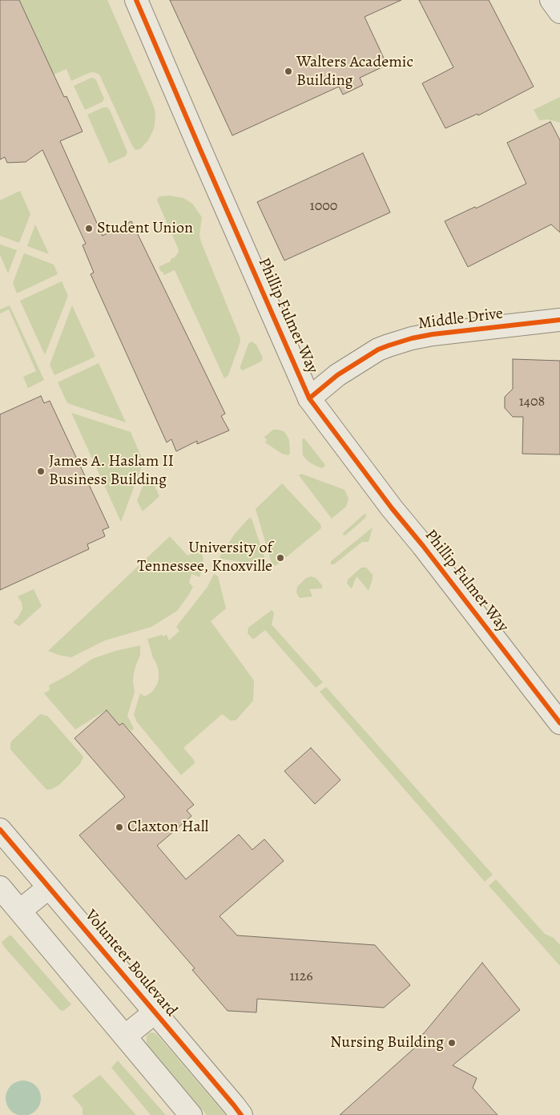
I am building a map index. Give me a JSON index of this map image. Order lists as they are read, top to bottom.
{
  "streets": {
    "street": ["Phillip Fulmer Way", "Middle Drive", "Volunteer Boulevard"]
  },
  "crossings": [
    ["Phillip Fulmer Way", "Middle Drive"]
  ],
  "places": [
    "Walters Academic Building",
    "Student Union",
    "James A. Haslam II Business Building",
    "University of Tennessee, Knoxville",
    "Claxton Hall",
    "Nursing Building"
  ],
  "house_numbers": ["1000", "1408", "1126"]
}
